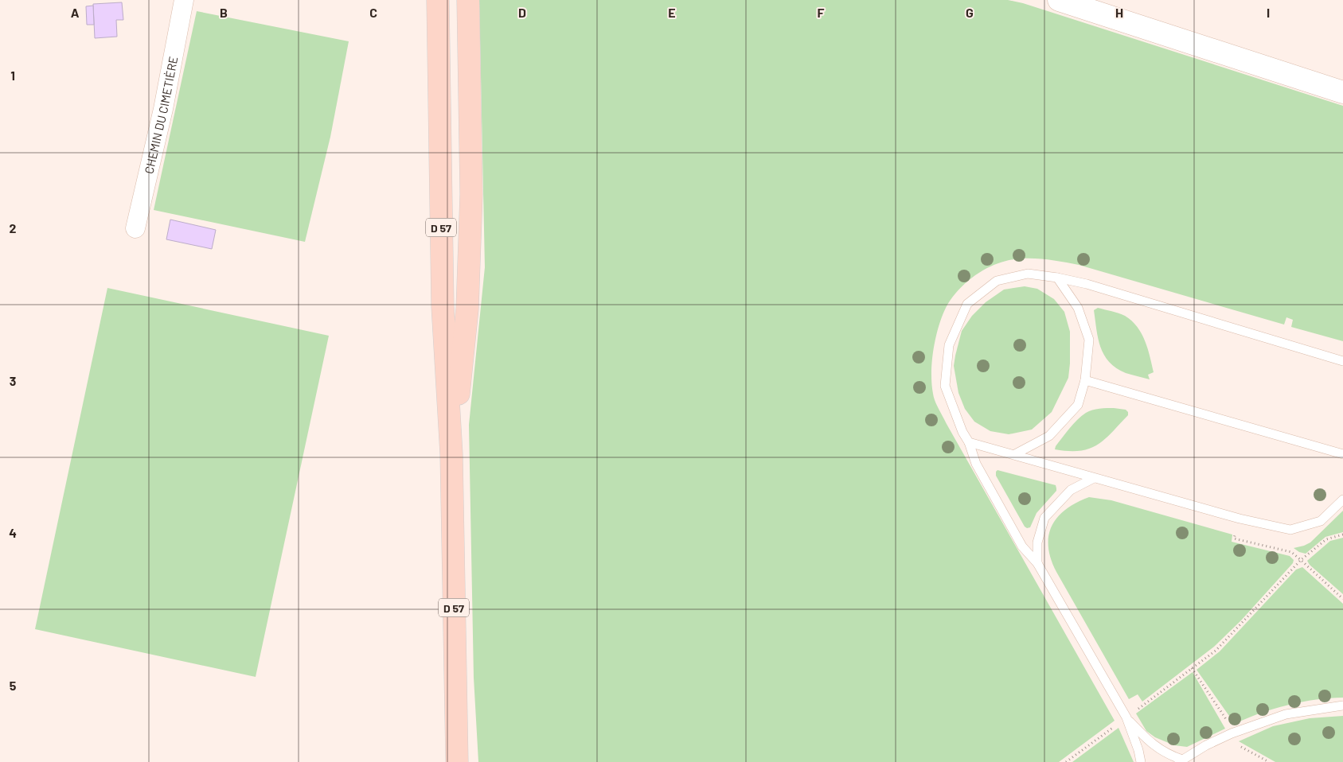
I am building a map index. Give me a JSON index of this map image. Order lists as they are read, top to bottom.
{
  "streets": {
    "main road": ["D 57"],
    "street": ["CHEMIN DU CIMETIÈRE"]
  },
  "grid": {
    "columns": [
      "A",
      "B",
      "C",
      "D",
      "E",
      "F",
      "G",
      "H",
      "I"
    ],
    "rows": [
      "1",
      "2",
      "3",
      "4",
      "5"
    ]
  }
}
